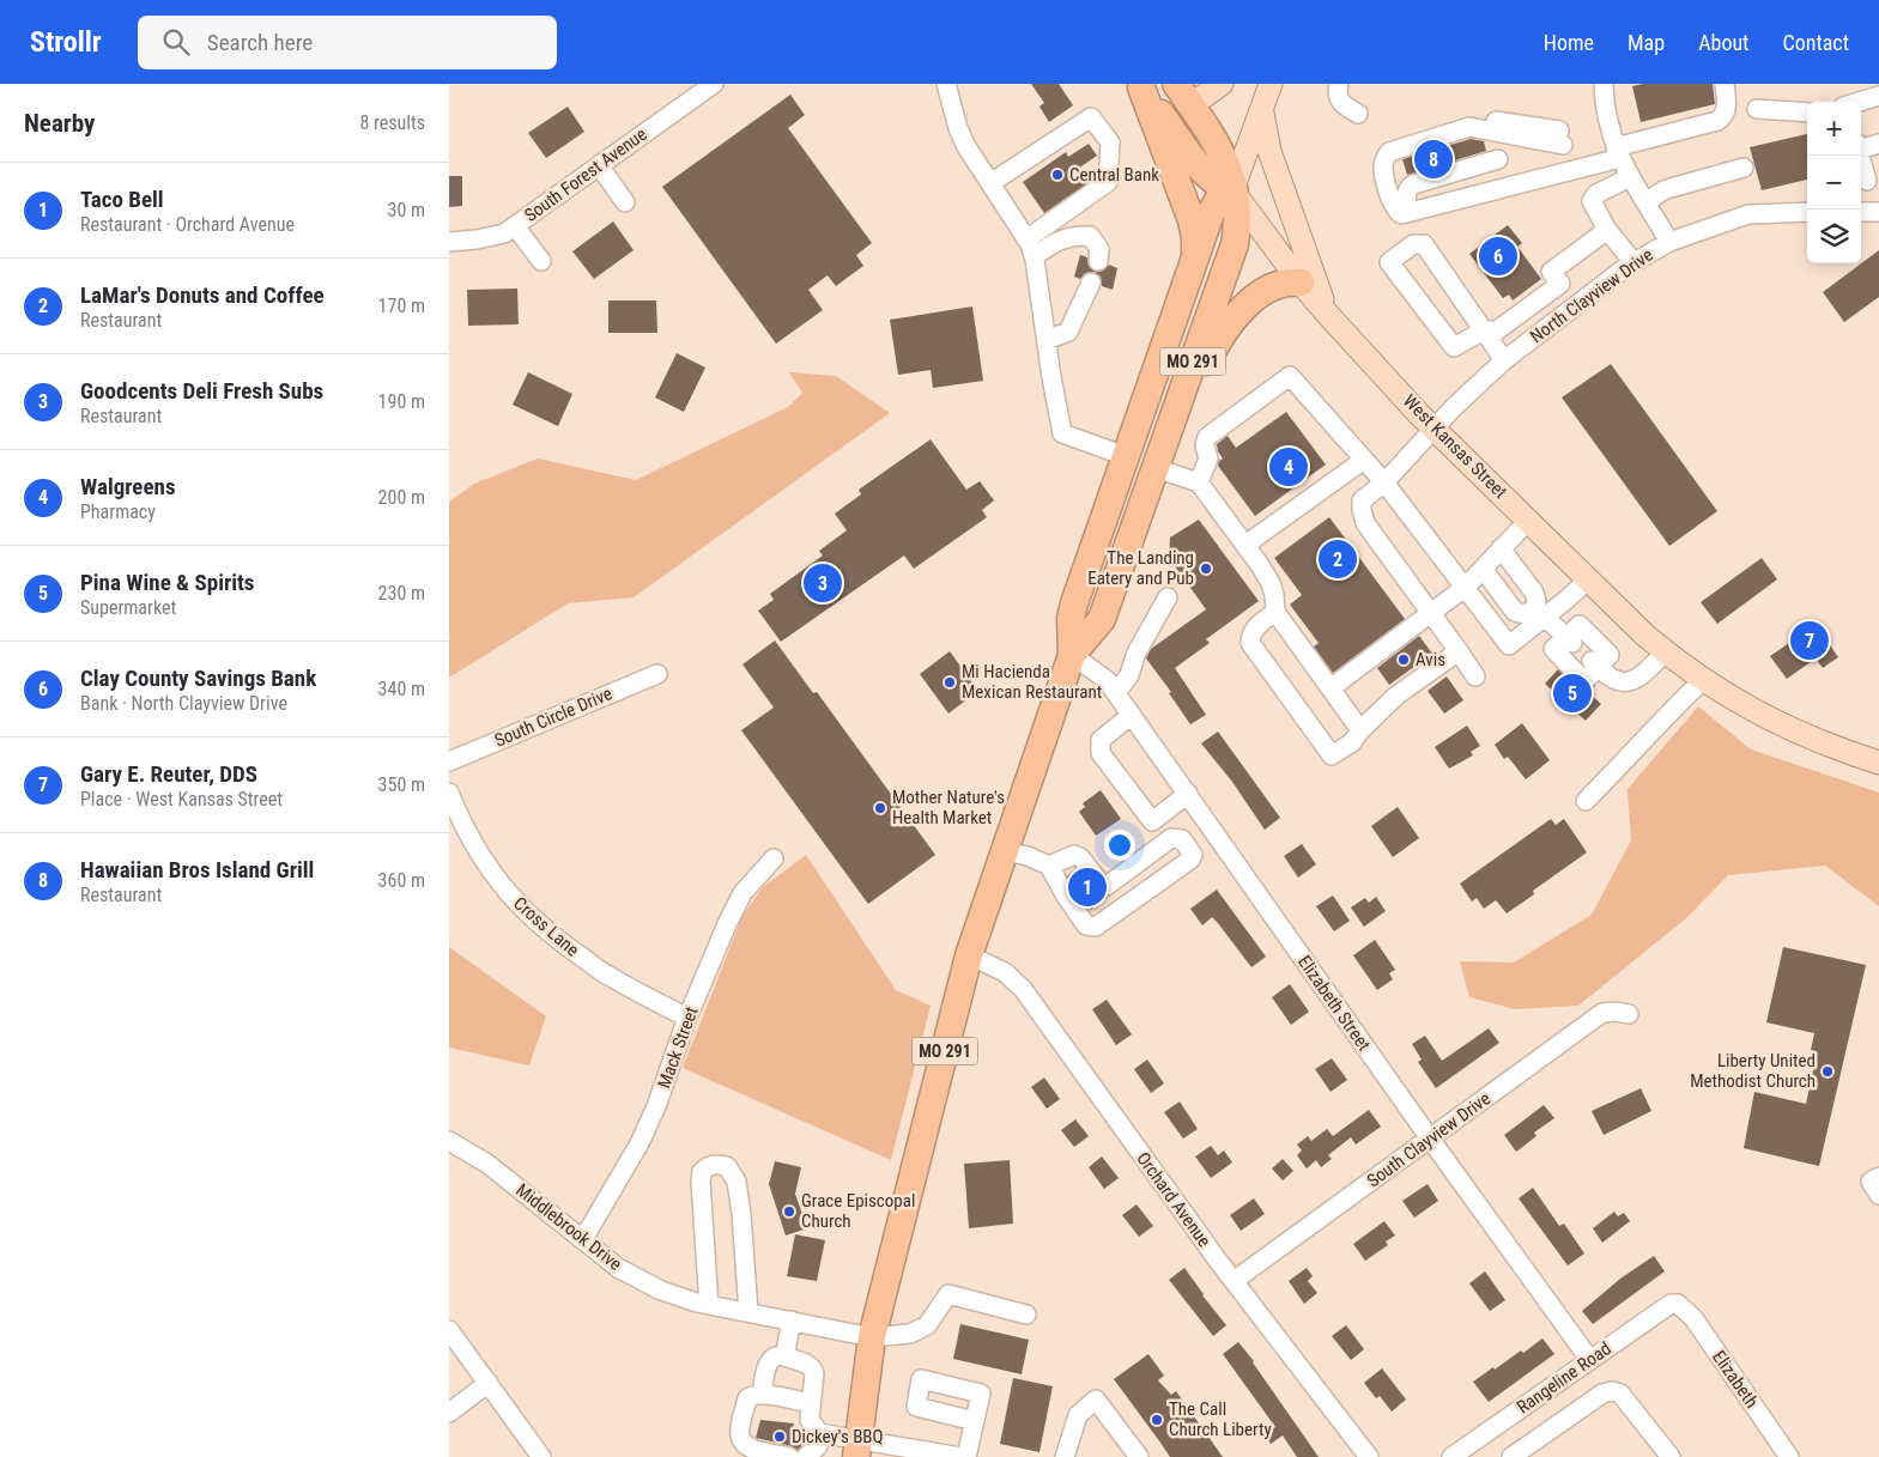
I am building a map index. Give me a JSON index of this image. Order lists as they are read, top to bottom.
{
  "streets": {
    "highway": ["MO 291", "West Kansas Street"],
    "street": [
      "South Forest Avenue",
      "North Clayview Drive",
      "South Circle Drive",
      "Cross Lane",
      "Elizabeth Street",
      "Mack Street",
      "South Clayview Drive",
      "Orchard Avenue",
      "Middlebrook Drive",
      "Rangeline Road",
      "Elizabeth"
    ]
  },
  "crossings": [
    ["North Clayview Drive", "West Kansas Street"],
    ["MO 291", "West Kansas Street"],
    ["MO 291", "Elizabeth Street"],
    ["MO 291", "Orchard Avenue"],
    ["MO 291", "Middlebrook Drive"],
    ["Cross Lane", "Mack Street"],
    ["Elizabeth Street", "South Clayview Drive"],
    ["Elizabeth Street", "Rangeline Road"],
    ["Mack Street", "Middlebrook Drive"],
    ["South Clayview Drive", "Orchard Avenue"],
    ["Rangeline Road", "Elizabeth"]
  ],
  "places": [
    "Central Bank",
    "The Landing Eatery and Pub",
    "Avis",
    "Mi Hacienda Mexican Restaurant",
    "Mother Nature's Health Market",
    "Liberty United Methodist Church",
    "Grace Episcopal Church",
    "The Call Church Liberty",
    "Dickey's BBQ"
  ],
  "page": {
    "header": "Strollr",
    "search": "Search here",
    "nav": [
      "Home",
      "Map",
      "About",
      "Contact"
    ],
    "heading": ["Nearby", "8 results"],
    "map_buttons": ["+", "−"],
    "pins": [
      "8",
      "6",
      "4",
      "2",
      "3",
      "7",
      "5",
      "1"
    ],
    "list": [
      {
        "mark": "1",
        "name": "Taco Bell",
        "note": "Restaurant · Orchard Avenue",
        "value": "30 m"
      },
      {
        "mark": "2",
        "name": "LaMar's Donuts and Coffee",
        "note": "Restaurant",
        "value": "170 m"
      },
      {
        "mark": "3",
        "name": "Goodcents Deli Fresh Subs",
        "note": "Restaurant",
        "value": "190 m"
      },
      {
        "mark": "4",
        "name": "Walgreens",
        "note": "Pharmacy",
        "value": "200 m"
      },
      {
        "mark": "5",
        "name": "Pina Wine & Spirits",
        "note": "Supermarket",
        "value": "230 m"
      },
      {
        "mark": "6",
        "name": "Clay County Savings Bank",
        "note": "Bank · North Clayview Drive",
        "value": "340 m"
      },
      {
        "mark": "7",
        "name": "Gary E. Reuter, DDS",
        "note": "Place · West Kansas Street",
        "value": "350 m"
      },
      {
        "mark": "8",
        "name": "Hawaiian Bros Island Grill",
        "note": "Restaurant",
        "value": "360 m"
      }
    ]
  }
}
